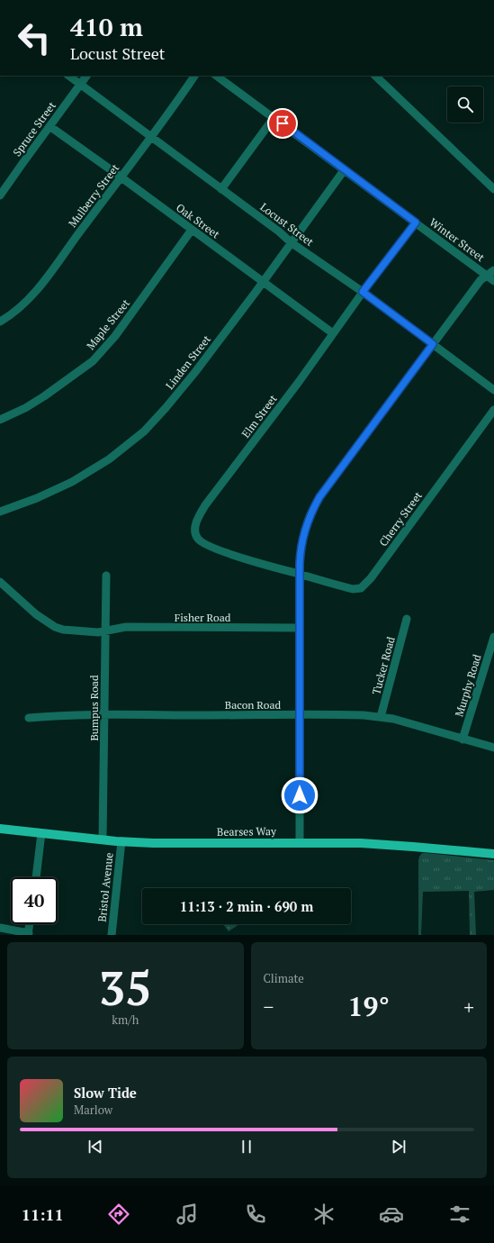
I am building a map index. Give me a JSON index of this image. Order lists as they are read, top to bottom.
{
  "streets": {
    "main road": ["Bearses Way"],
    "street": [
      "Spruce Street",
      "Mulberry Street",
      "Oak Street",
      "Locust Street",
      "Winter Street",
      "Maple Street",
      "Linden Street",
      "Elm Street",
      "Cherry Street",
      "Fisher Road",
      "Tucker Road",
      "Murphy Road",
      "Bacon Road",
      "Bumpus Road",
      "Bristol Avenue"
    ]
  },
  "crossings": [
    ["Spruce Street", "Oak Street"],
    ["Spruce Street", "Locust Street"],
    ["Mulberry Street", "Oak Street"],
    ["Mulberry Street", "Locust Street"],
    ["Oak Street", "Maple Street"],
    ["Oak Street", "Linden Street"],
    ["Oak Street", "Elm Street"],
    ["Locust Street", "Linden Street"],
    ["Locust Street", "Elm Street"],
    ["Winter Street", "Linden Street"],
    ["Winter Street", "Elm Street"],
    ["Elm Street", "Cherry Street"],
    ["Fisher Road", "Bumpus Road"],
    ["Tucker Road", "Bacon Road"],
    ["Murphy Road", "Bacon Road"],
    ["Bacon Road", "Bumpus Road"],
    ["Bumpus Road", "Bearses Way"],
    ["Bearses Way", "Bristol Avenue"]
  ],
  "page": {
    "turn": ["410 m", "Locust Street"],
    "limit": "40",
    "trip": "11:13 · 2 min · 690 m",
    "tile": [
      ["35", "km/h"],
      "Climate"
    ],
    "heat": ["−", "19°", "+"],
    "song": ["Slow Tide", "Marlow"],
    "tabs": "11:11"
  }
}
